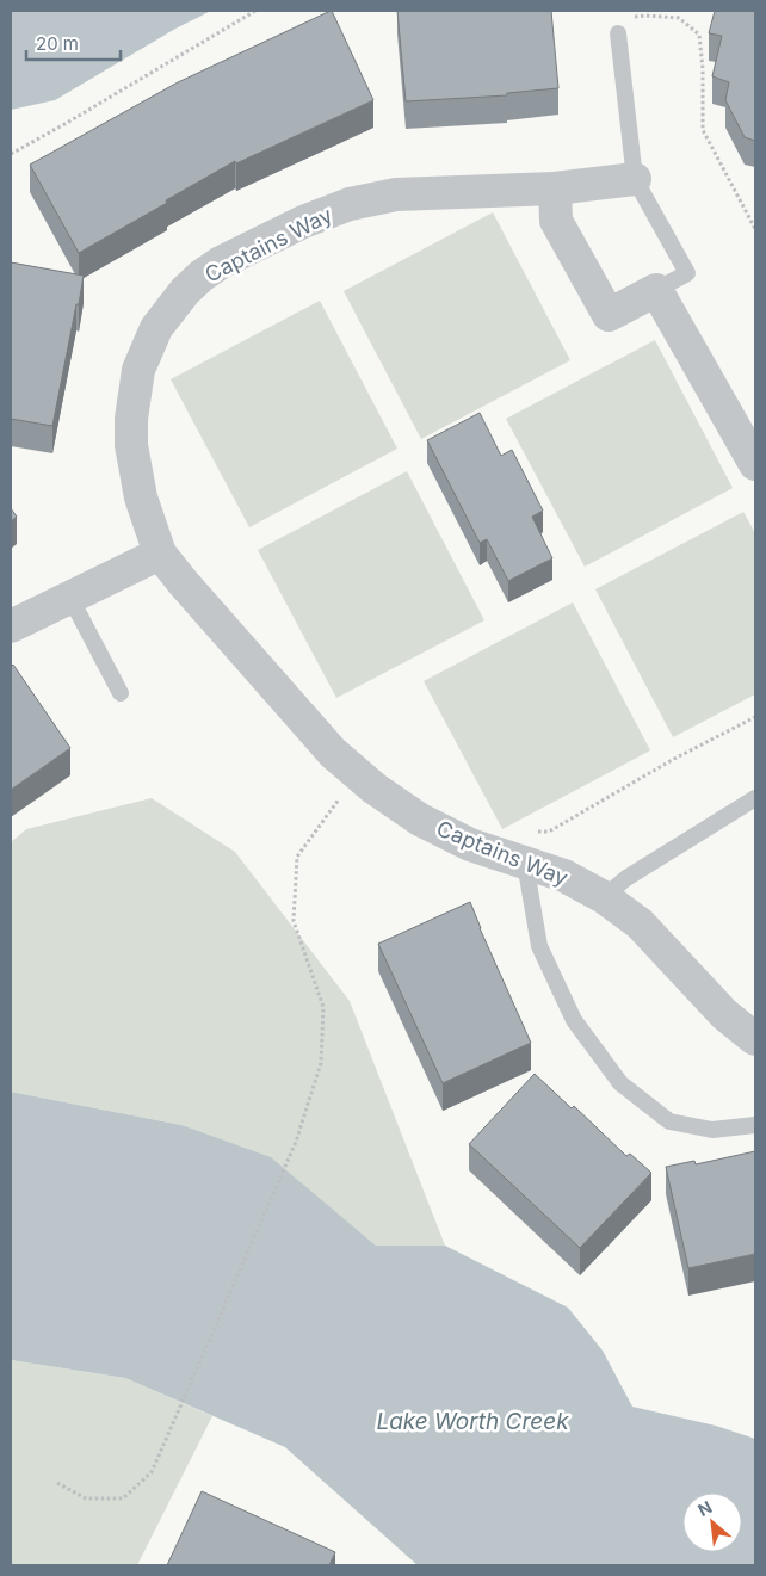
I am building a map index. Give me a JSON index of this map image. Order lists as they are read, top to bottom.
{
  "streets": {
    "street": ["Captains Way"]
  },
  "water": ["Lake Worth Creek"],
  "scale_bar": "20 m",
  "north": "top left"
}
